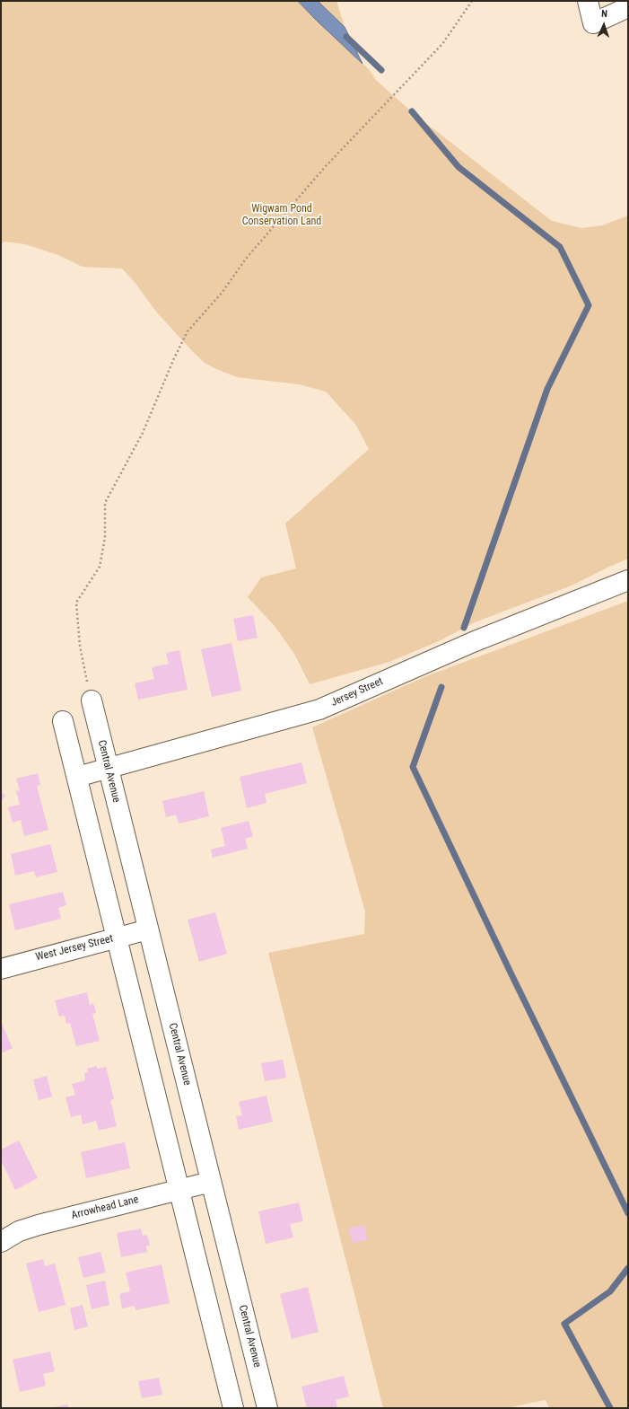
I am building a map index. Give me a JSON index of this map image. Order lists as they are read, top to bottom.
{
  "streets": {
    "street": [
      "Jersey Street",
      "Central Avenue",
      "West Jersey Street",
      "Arrowhead Lane"
    ]
  },
  "crossings": [
    ["Jersey Street", "Central Avenue"],
    ["Central Avenue", "West Jersey Street"],
    ["Central Avenue", "Arrowhead Lane"]
  ],
  "parks": ["Wigwam Pond Conservation Land"],
  "north": "top"
}
